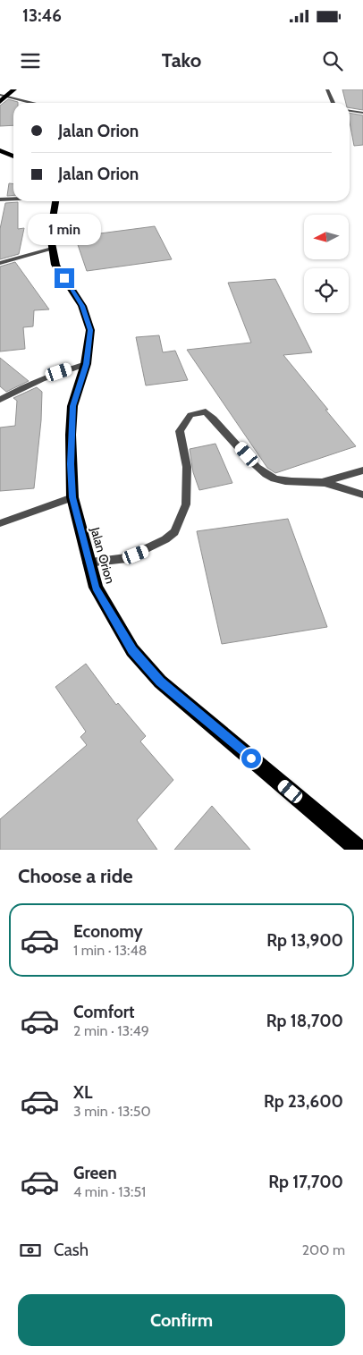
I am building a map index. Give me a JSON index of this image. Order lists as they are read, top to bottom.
{
  "streets": {
    "highway": ["Jalan Orion"]
  },
  "north": "left",
  "page": {
    "status": "13:46",
    "header": "Tako",
    "banner": ["Jalan Orion", "Jalan Orion"],
    "bubble": "1 min",
    "heading": "Choose a ride",
    "list": [
      {
        "name": "Economy",
        "note": "1 min · 13:48",
        "value": "Rp 13,900"
      },
      {
        "name": "Comfort",
        "note": "2 min · 13:49",
        "value": "Rp 18,700"
      },
      {
        "name": "XL",
        "note": "3 min · 13:50",
        "value": "Rp 23,600"
      },
      {
        "name": "Green",
        "note": "4 min · 13:51",
        "value": "Rp 17,700"
      }
    ],
    "pay": ["Cash", "200 m"],
    "buttons": "Confirm"
  }
}
